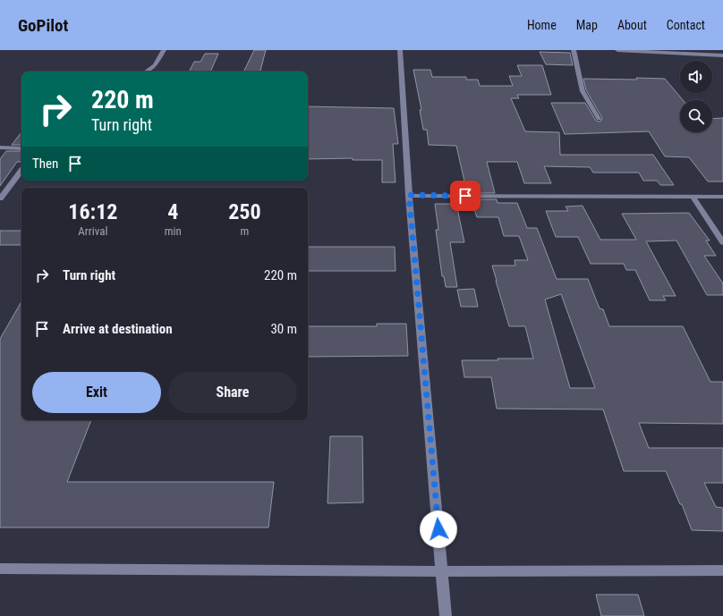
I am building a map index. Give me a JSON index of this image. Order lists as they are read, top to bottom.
{
  "page": {
    "header": "GoPilot",
    "nav": [
      "Home",
      "Map",
      "About",
      "Contact"
    ],
    "turn": ["220 m", "Turn right"],
    "then": "Then",
    "eta": [
      "16:12",
      "Arrival",
      "4",
      "min",
      "250",
      "m"
    ],
    "list": [
      {
        "name": "Turn right",
        "value": "220 m"
      },
      {
        "name": "Arrive at destination",
        "value": "30 m"
      }
    ],
    "buttons": ["Exit", "Share"]
  }
}
